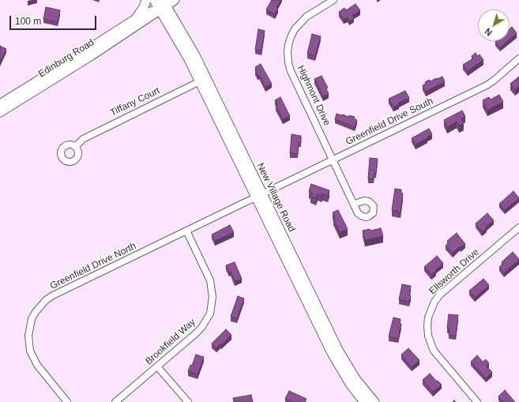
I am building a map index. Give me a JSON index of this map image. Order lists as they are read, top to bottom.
{
  "streets": {
    "main road": ["Edinburg Road", "New Village Road"],
    "street": [
      "Highmont Drive",
      "Tiffany Court",
      "Greenfield Drive South",
      "Greenfield Drive North",
      "Ellsworth Drive",
      "Brookfield Way"
    ]
  },
  "crossings": [
    ["Edinburg Road", "New Village Road"],
    ["Highmont Drive", "Greenfield Drive South"],
    ["Tiffany Court", "New Village Road"],
    ["Greenfield Drive South", "New Village Road"],
    ["Greenfield Drive South", "Greenfield Drive North"],
    ["New Village Road", "Greenfield Drive North"],
    ["Greenfield Drive North", "Brookfield Way"]
  ],
  "scale_bar": "100 m",
  "north": "bottom left"
}
